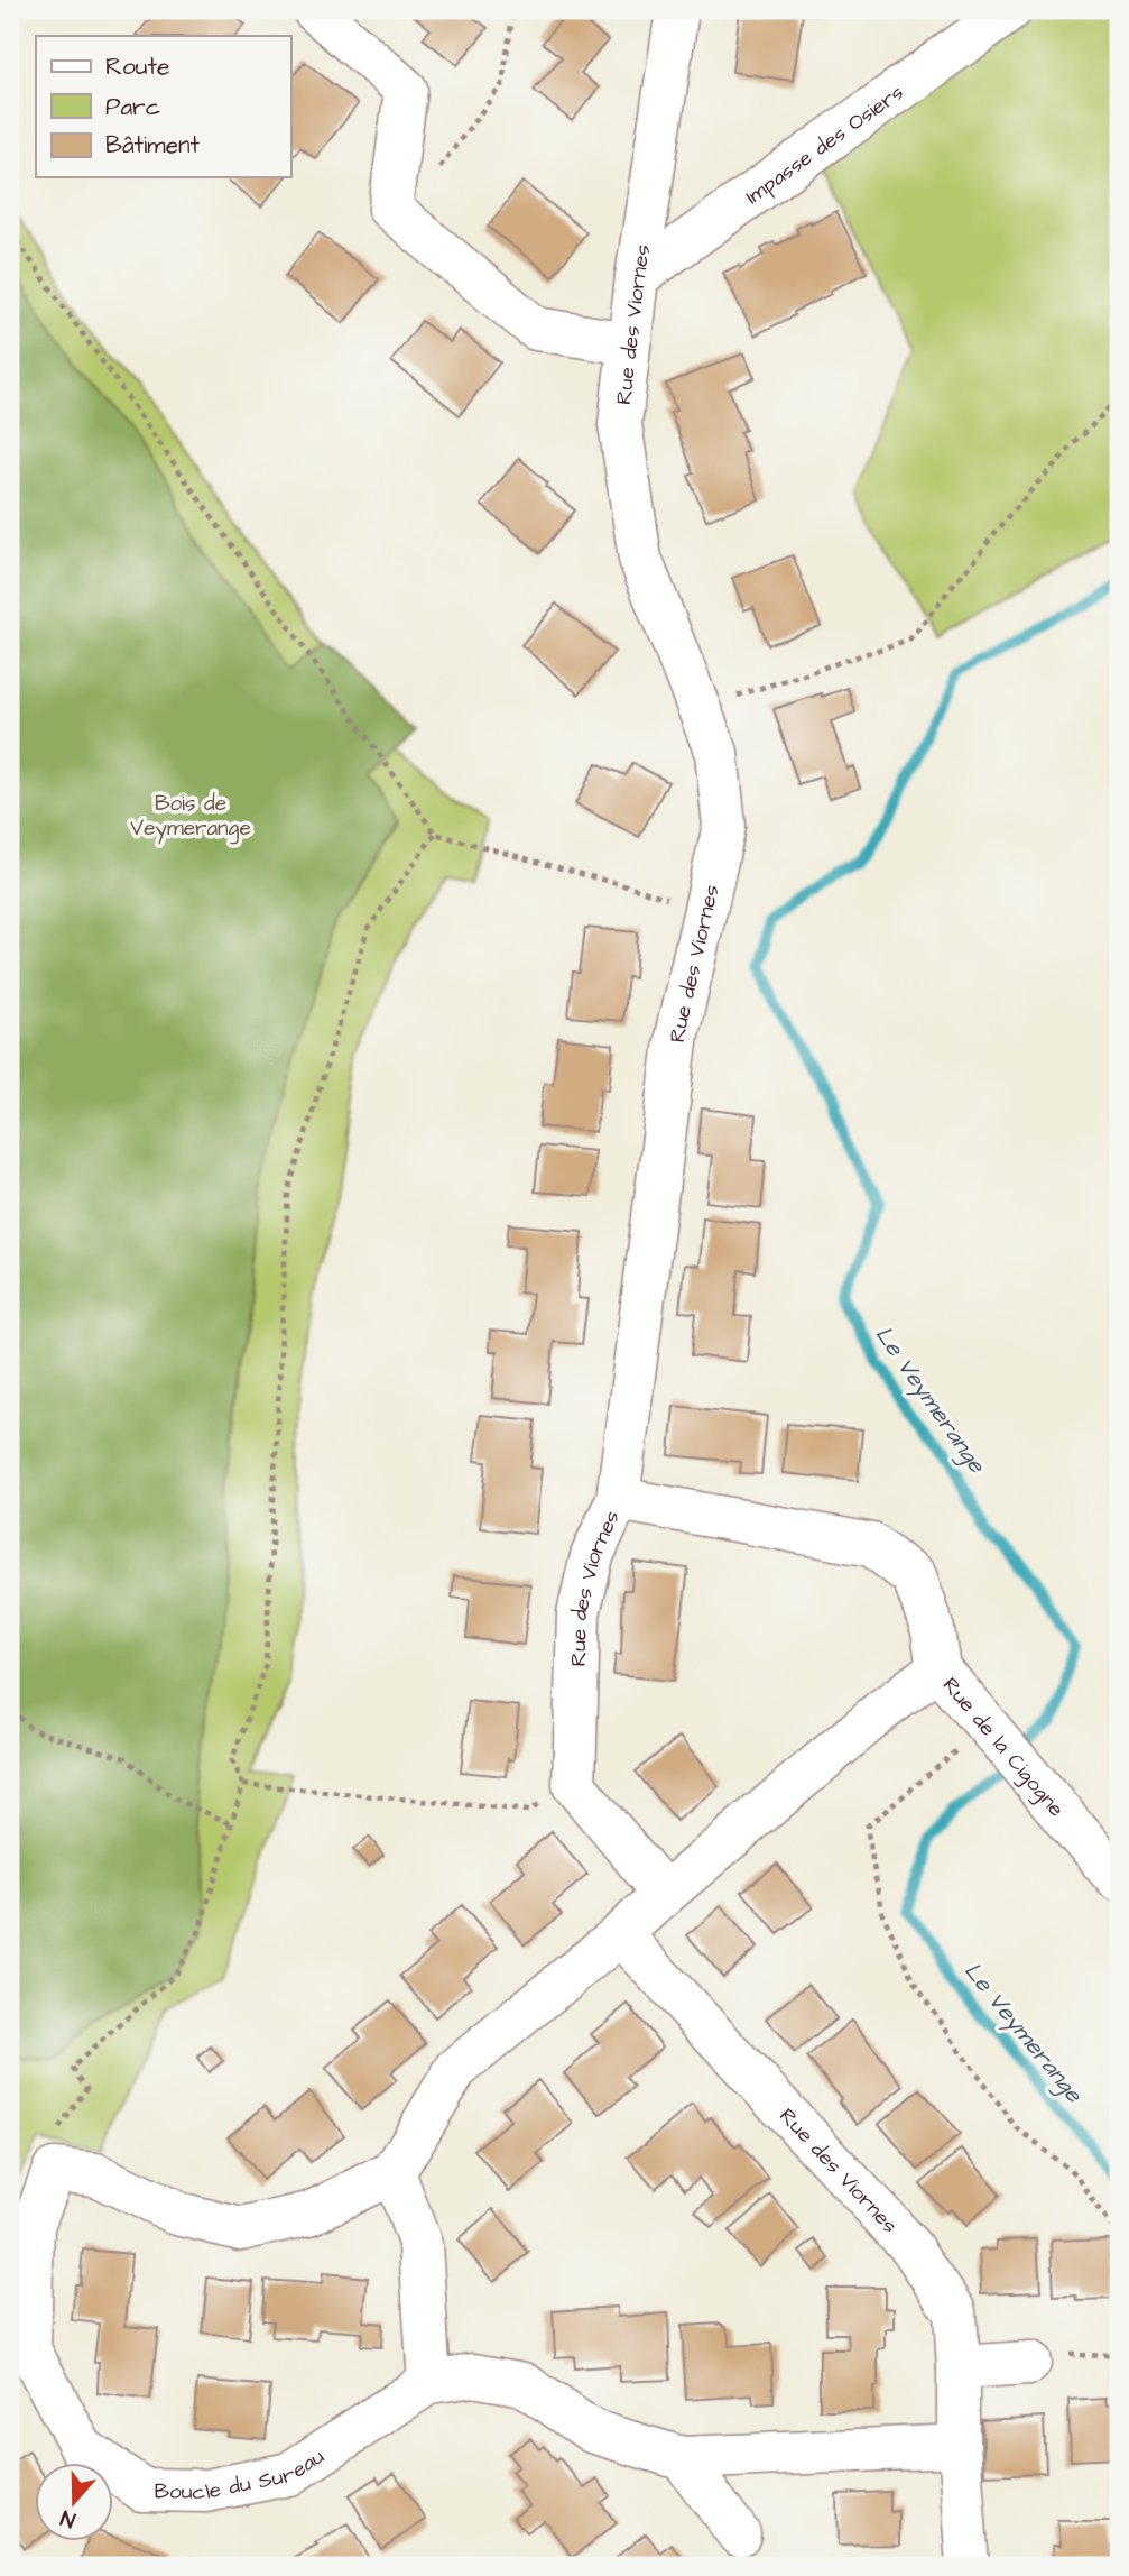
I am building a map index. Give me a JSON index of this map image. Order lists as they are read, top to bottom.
{
  "streets": {
    "street": [
      "Impasse des Osiers",
      "Rue des Viornes",
      "Rue de la Cigogne",
      "Boucle du Sureau"
    ]
  },
  "crossings": [
    ["Impasse des Osiers", "Rue des Viornes"],
    ["Rue des Viornes", "Rue de la Cigogne"],
    ["Rue des Viornes", "Boucle du Sureau"]
  ],
  "water": ["Le Veymerange"],
  "parks": ["Bois de Veymerange"],
  "legend": ["Route", "Parc", "Bâtiment"],
  "north": "bottom"
}
